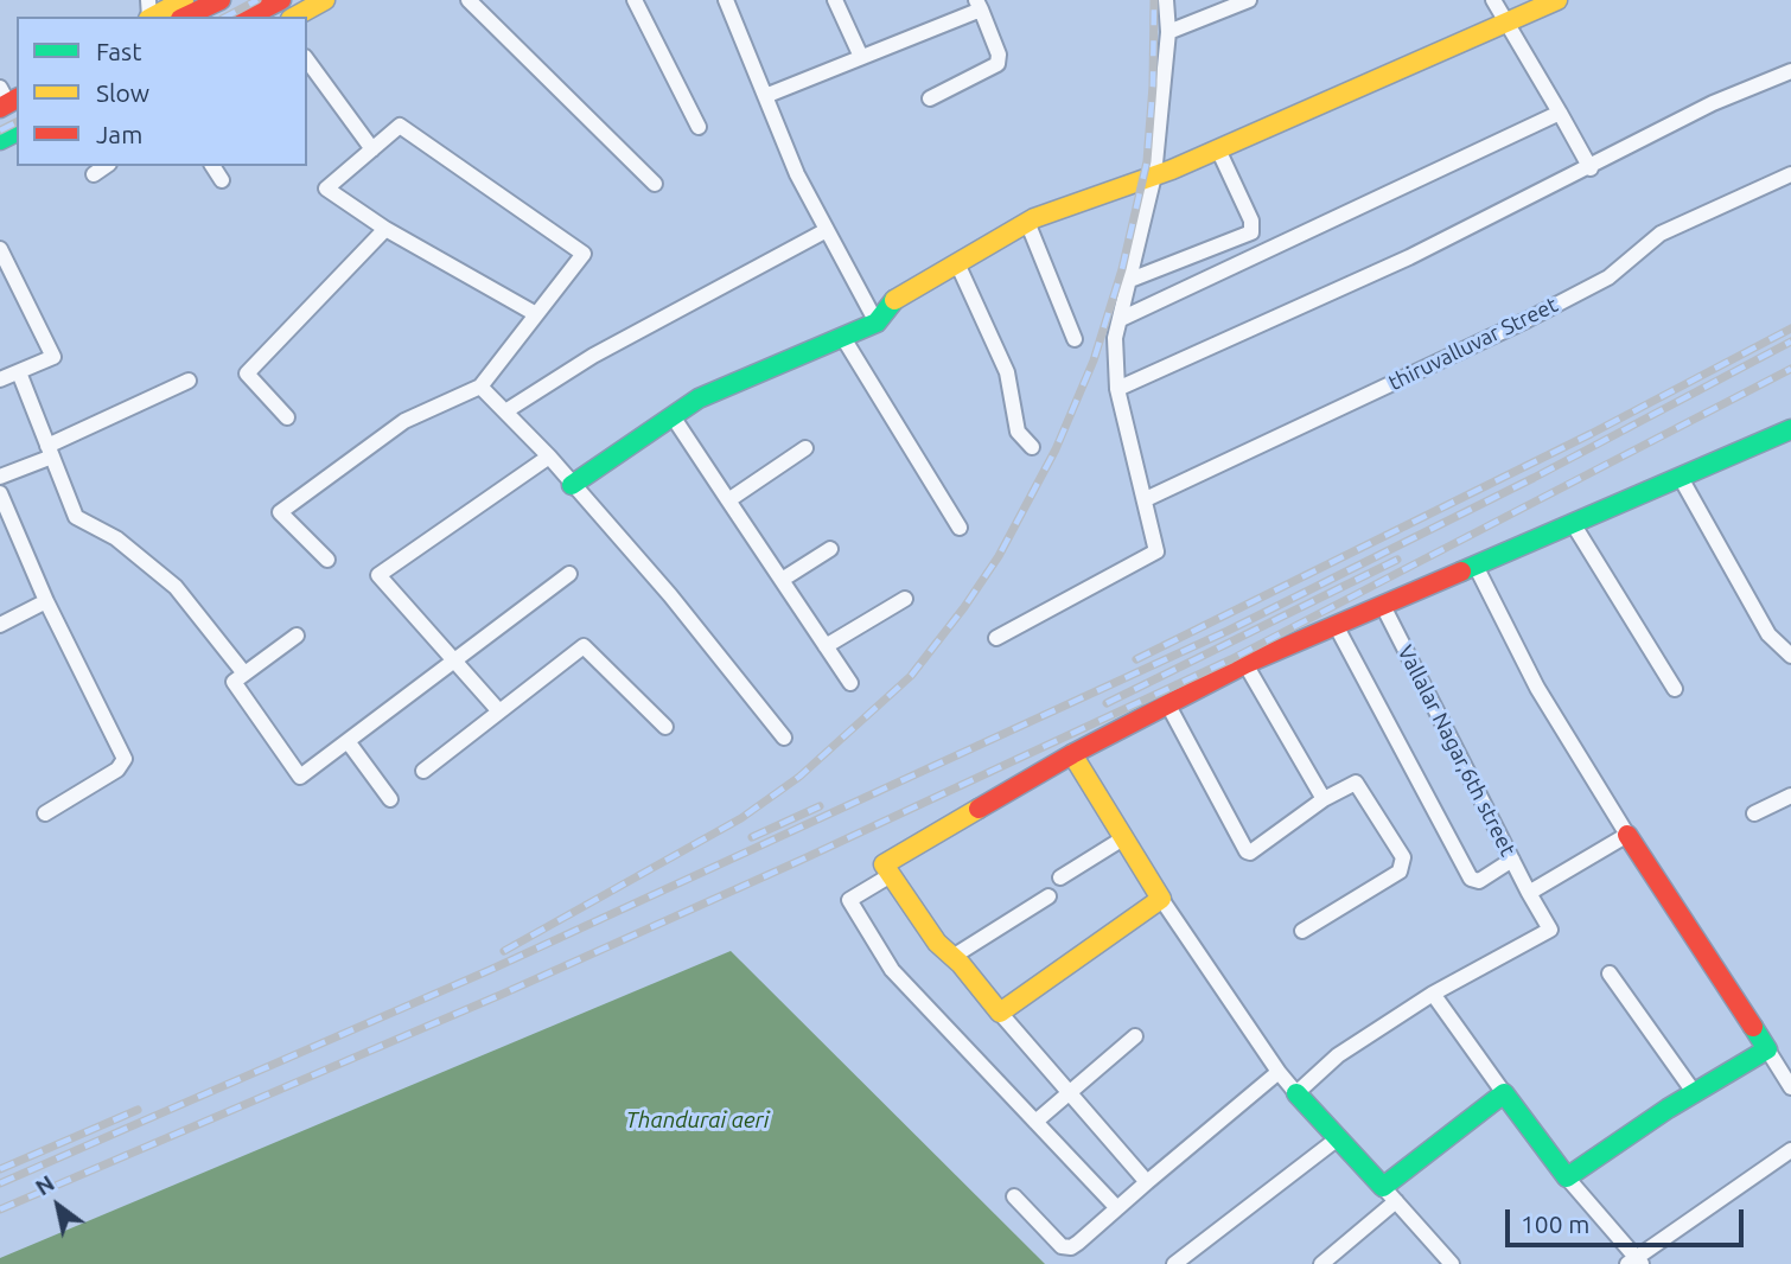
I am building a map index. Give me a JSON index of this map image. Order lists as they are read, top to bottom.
{
  "streets": {
    "street": ["thiruvalluvar Street", "Vallalar Nagar,6th street"]
  },
  "water": ["Thandurai aeri"],
  "legend": ["Fast", "Slow", "Jam"],
  "scale_bar": "100 m",
  "north": "top left"
}
